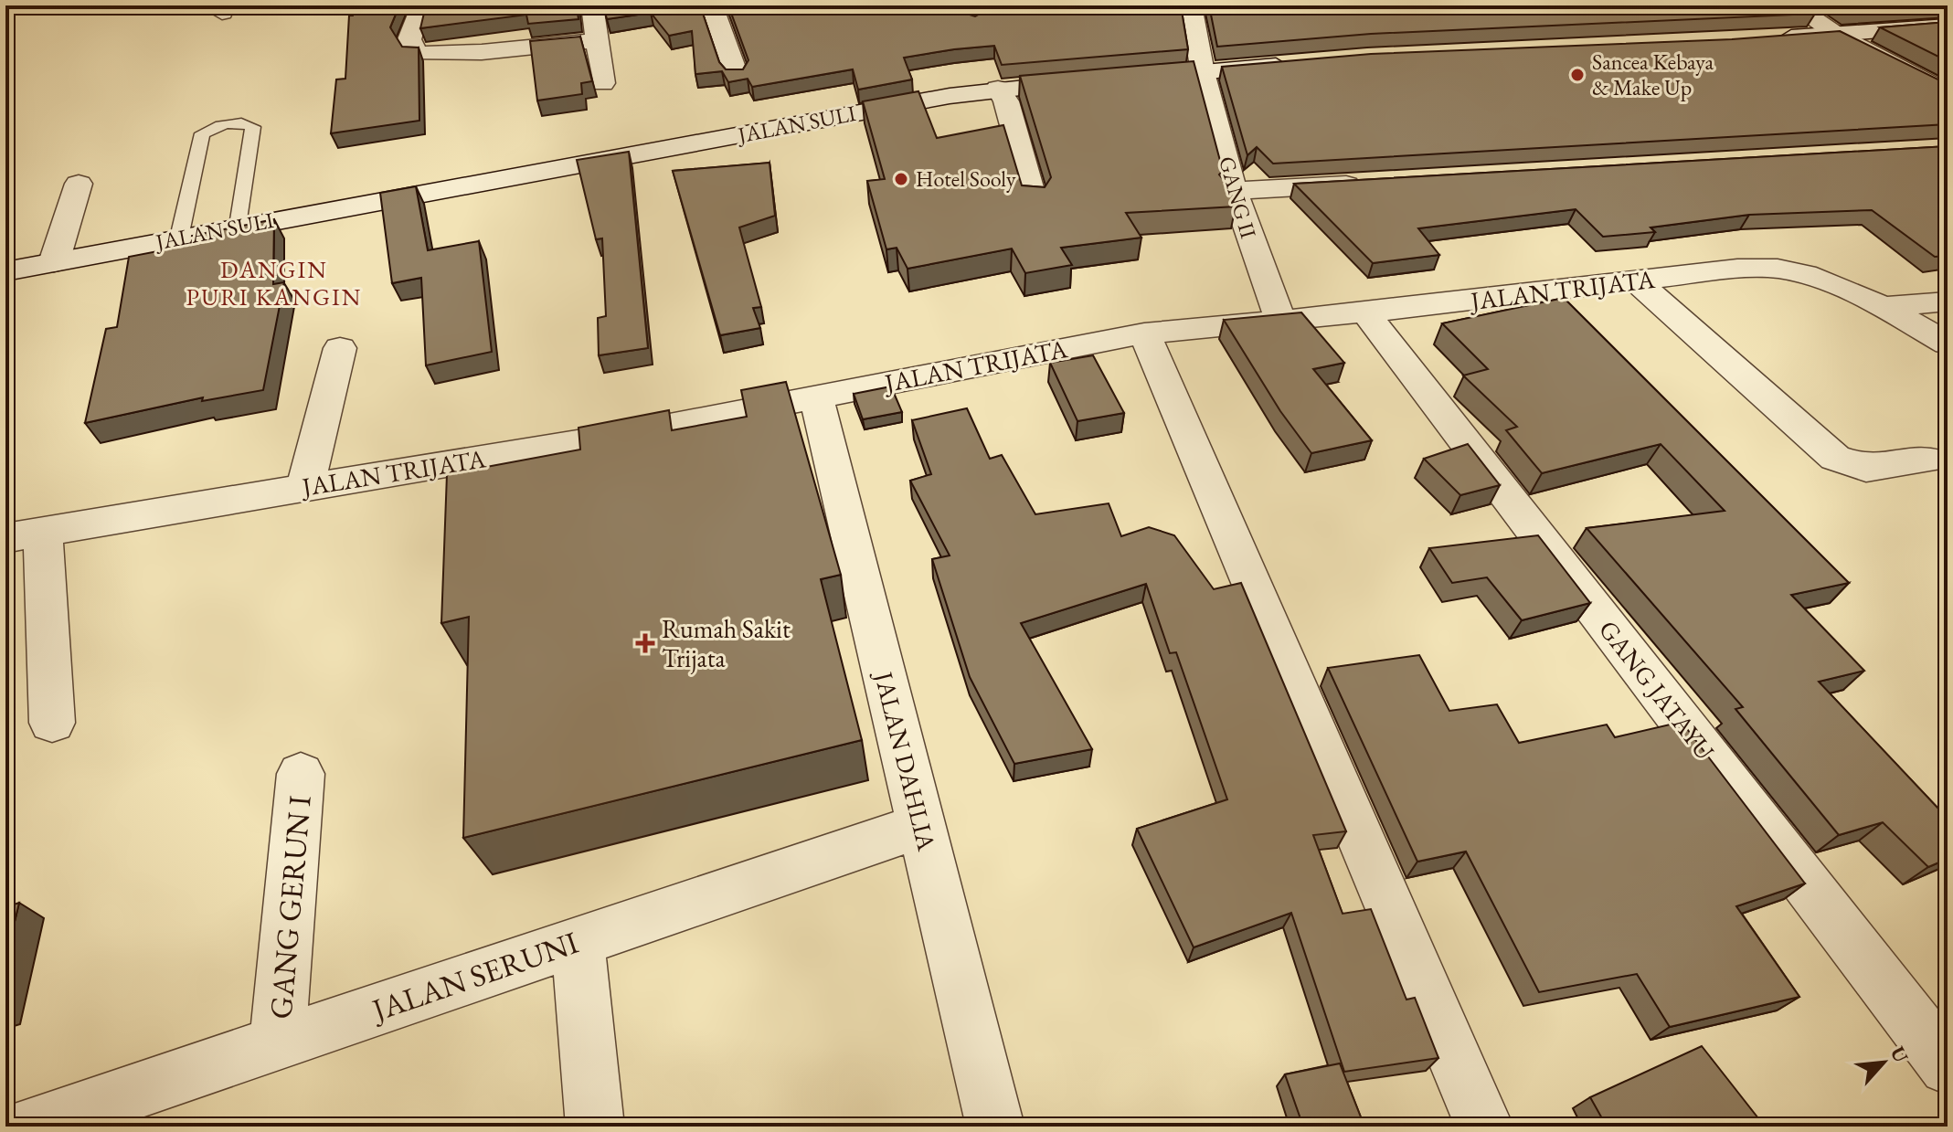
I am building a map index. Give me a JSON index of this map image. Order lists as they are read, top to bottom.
{
  "streets": {
    "street": [
      "JALAN SULI",
      "GANG II",
      "JALAN TRIJATA",
      "GANG JATAYU",
      "JALAN DAHLIA",
      "GANG GERUN I",
      "JALAN SERUNI"
    ]
  },
  "crossings": [
    ["GANG II", "JALAN TRIJATA"],
    ["JALAN TRIJATA", "GANG JATAYU"],
    ["JALAN TRIJATA", "JALAN DAHLIA"],
    ["JALAN DAHLIA", "JALAN SERUNI"],
    ["GANG GERUN I", "JALAN SERUNI"]
  ],
  "districts": ["DANGIN PURI KANGIN"],
  "places": {
    "other": ["Sancea Kebaya & Make Up", "Hotel Sooly"],
    "health": ["Rumah Sakit Trijata"]
  },
  "north": "top right"
}
